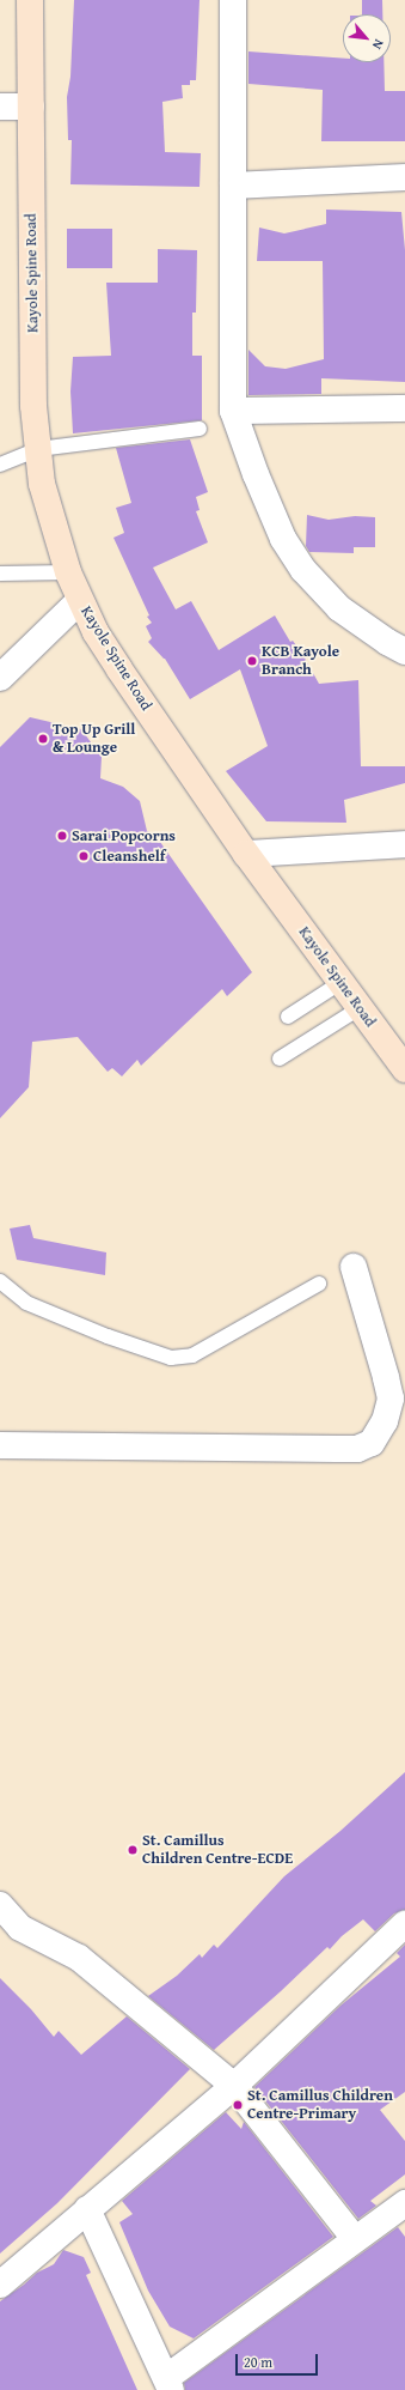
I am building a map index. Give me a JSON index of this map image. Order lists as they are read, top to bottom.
{
  "streets": {
    "main road": ["Kayole Spine Road"]
  },
  "places": [
    "KCB Kayole Branch",
    "Top Up Grill & Lounge",
    "Sarai Popcorns",
    "Cleanshelf",
    "St. Camillus Children Centre-ECDE",
    "St. Camillus Children Centre-Primary"
  ],
  "scale_bar": "20 m",
  "north": "bottom right"
}
